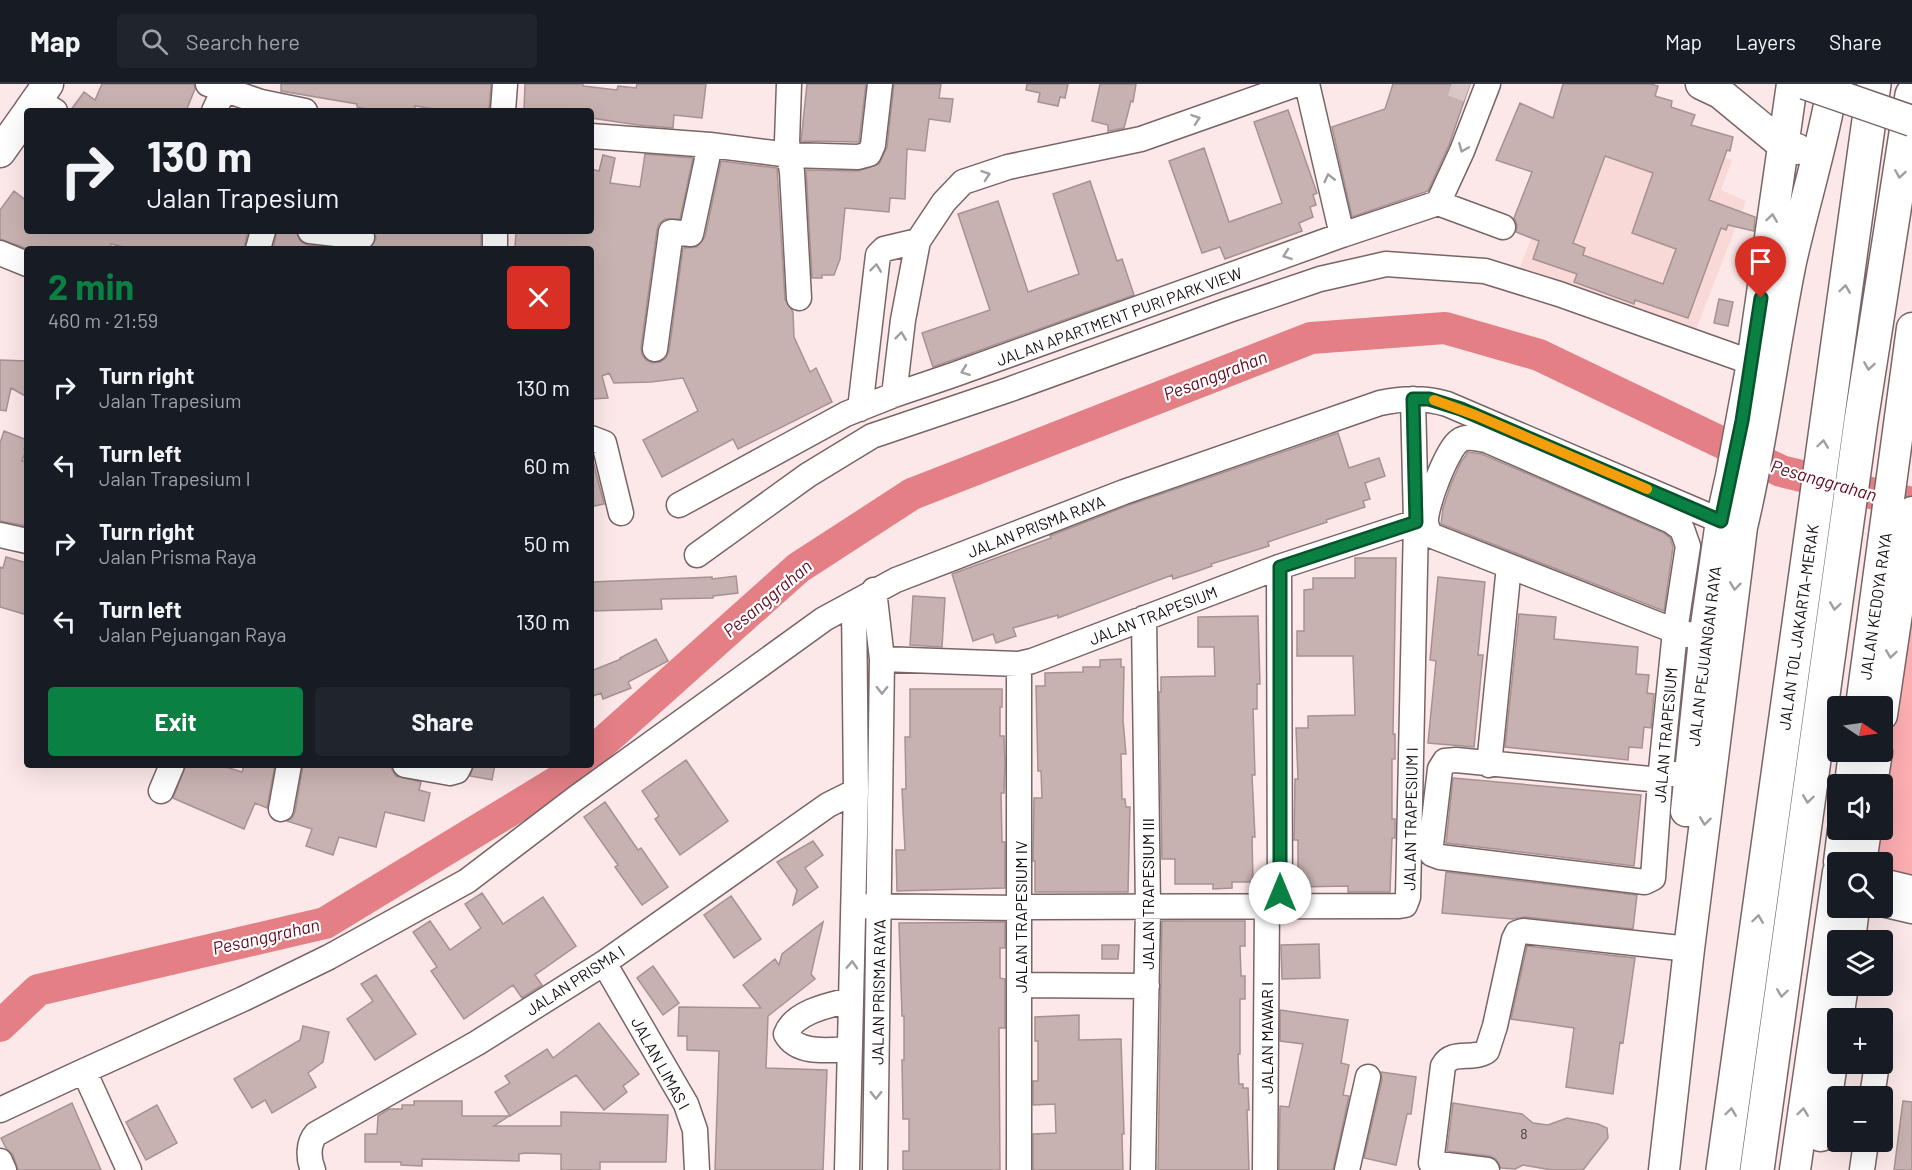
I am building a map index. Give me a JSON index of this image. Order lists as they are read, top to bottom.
{
  "streets": {
    "highway": ["JALAN TOL JAKARTA–MERAK"],
    "main road": ["JALAN KEDOYA RAYA", "JALAN PEJUANGAN RAYA"],
    "street": [
      "JALAN APARTMENT PURI PARK VIEW",
      "JALAN PRISMA RAYA",
      "JALAN TRAPESIUM",
      "JALAN TRAPESIUM I",
      "JALAN TRAPESIUM III",
      "JALAN TRAPESIUM IV",
      "JALAN PRISMA I",
      "JALAN MAWAR I",
      "JALAN LIMAS I"
    ]
  },
  "crossings": [
    ["JALAN PRISMA RAYA", "JALAN TRAPESIUM"],
    ["JALAN PRISMA RAYA", "JALAN PEJUANGAN RAYA"],
    ["JALAN PRISMA RAYA", "JALAN TRAPESIUM I"],
    ["JALAN PRISMA RAYA", "JALAN PRISMA I"],
    ["JALAN TRAPESIUM", "JALAN TRAPESIUM I"],
    ["JALAN TRAPESIUM", "JALAN TRAPESIUM III"],
    ["JALAN TRAPESIUM", "JALAN TRAPESIUM IV"],
    ["JALAN TRAPESIUM", "JALAN MAWAR I"],
    ["JALAN TRAPESIUM I", "JALAN TRAPESIUM III"],
    ["JALAN TRAPESIUM I", "JALAN TRAPESIUM IV"],
    ["JALAN TRAPESIUM I", "JALAN MAWAR I"],
    ["JALAN PRISMA I", "JALAN LIMAS I"]
  ],
  "water": ["Pesanggrahan"],
  "house_numbers": ["8"],
  "north": "right",
  "page": {
    "header": "Map",
    "search": "Search here",
    "nav": ["Map", "Layers", "Share"],
    "turn": ["130 m", "Jalan Trapesium"],
    "heading": ["2 min", "460 m · 21:59"],
    "list": [
      {
        "name": "Turn right",
        "note": "Jalan Trapesium",
        "value": "130 m"
      },
      {
        "name": "Turn left",
        "note": "Jalan Trapesium I",
        "value": "60 m"
      },
      {
        "name": "Turn right",
        "note": "Jalan Prisma Raya",
        "value": "50 m"
      },
      {
        "name": "Turn left",
        "note": "Jalan Pejuangan Raya",
        "value": "130 m"
      }
    ],
    "buttons": ["Exit", "Share"],
    "map_buttons": ["+", "−"]
  }
}
